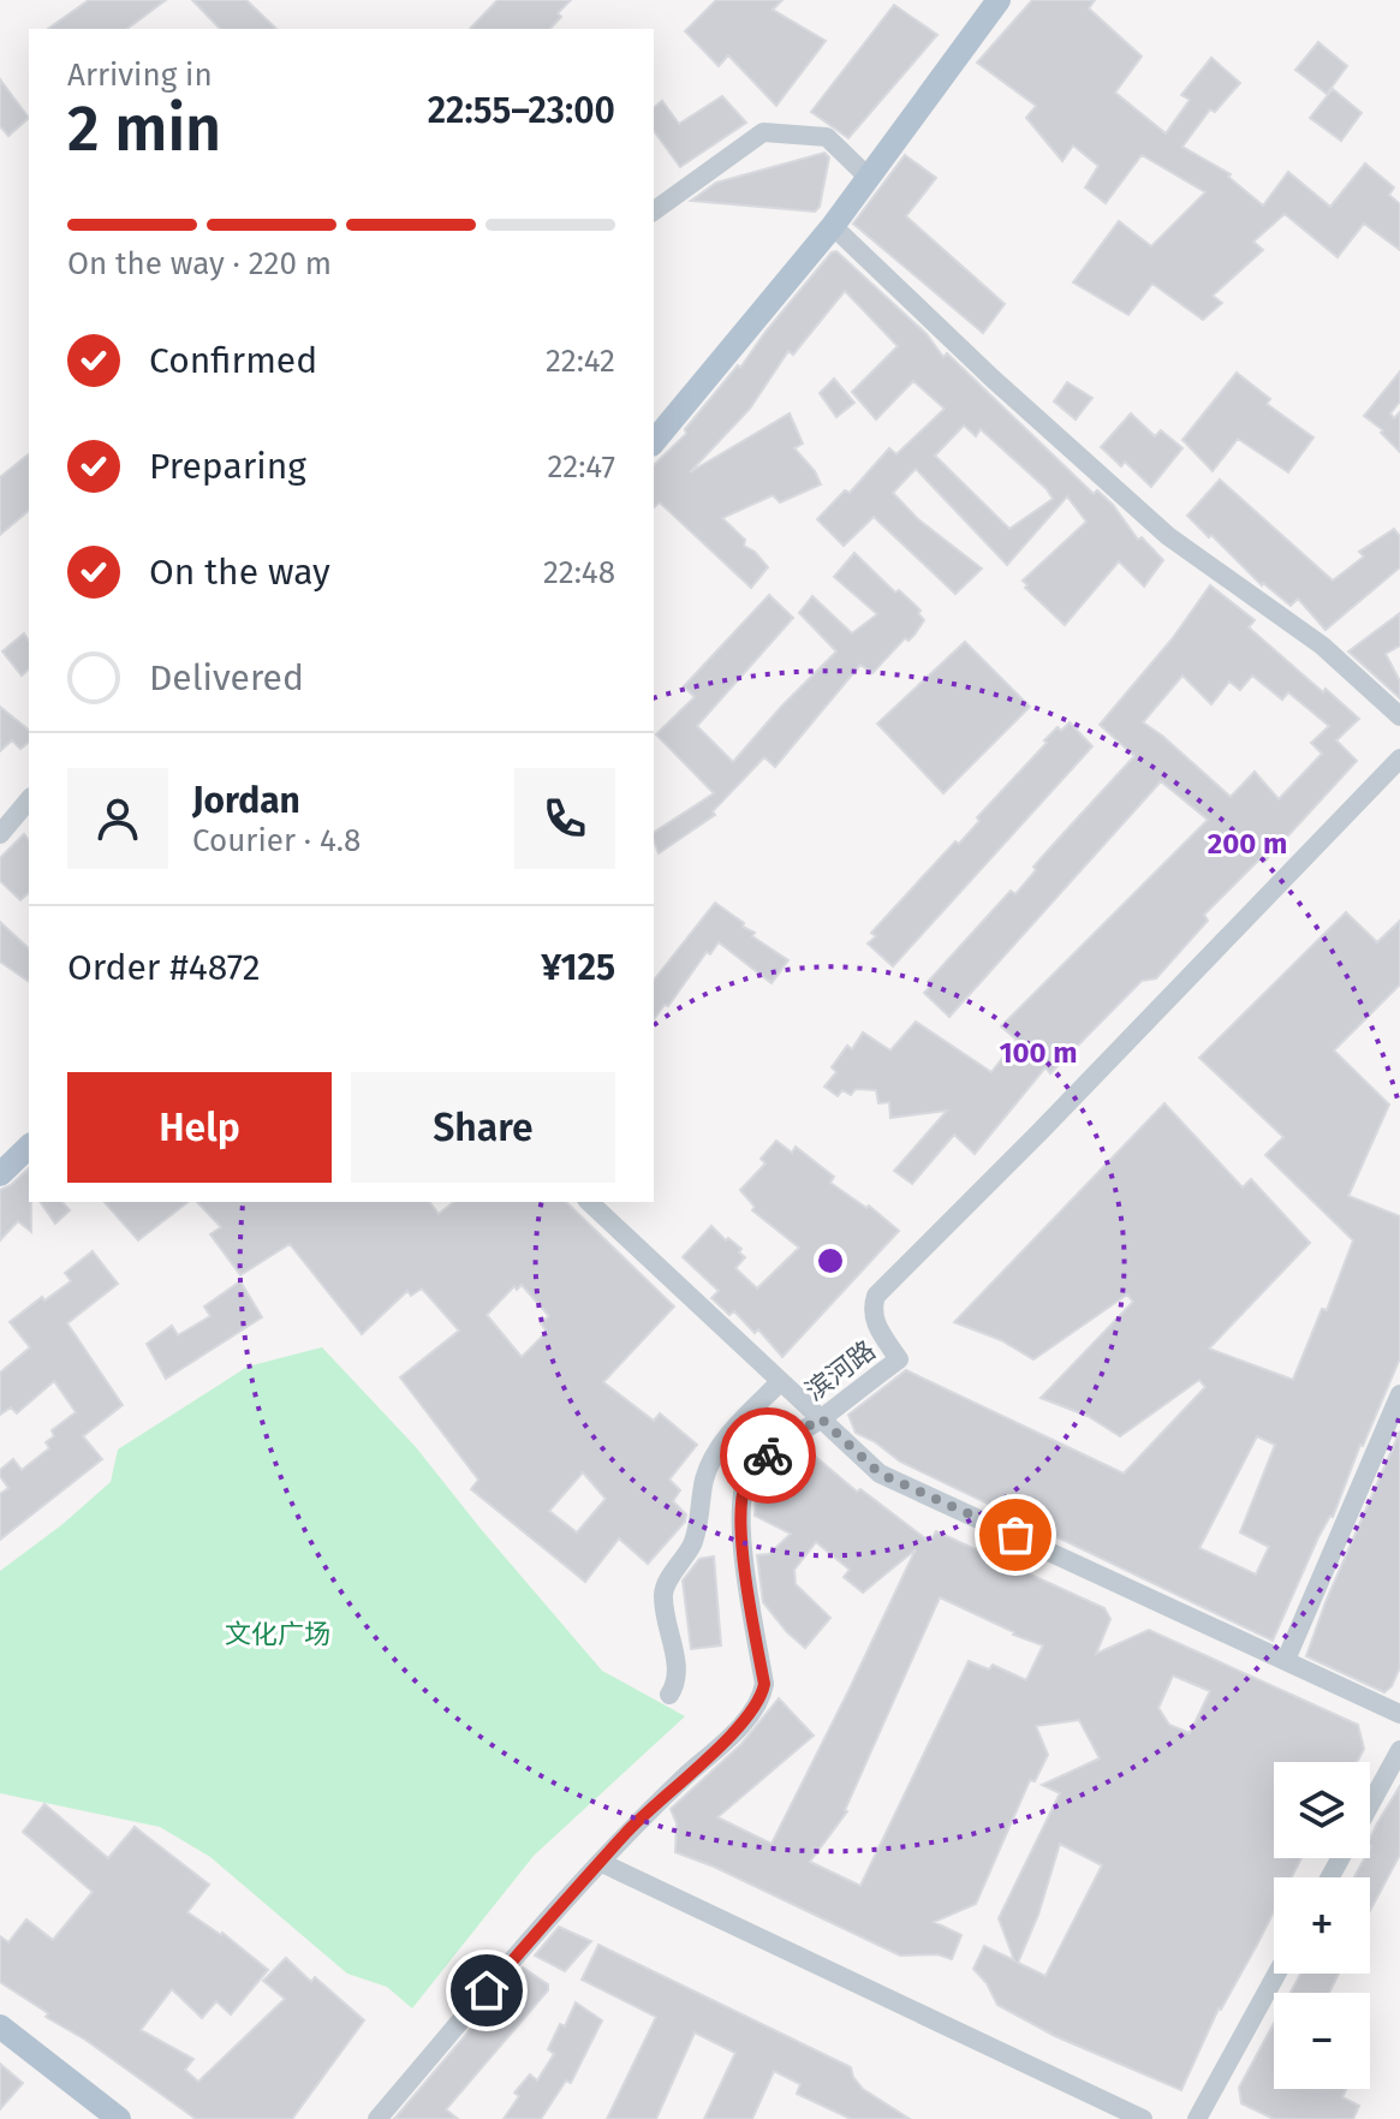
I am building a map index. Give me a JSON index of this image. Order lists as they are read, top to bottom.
{
  "streets": {
    "street": ["滨河路"]
  },
  "parks": ["文化广场"],
  "page": {
    "heading": ["2 min", "Arriving in", "22:55–23:00"],
    "panel": [
      "Jordan",
      "Courier · 4.8",
      "Order #4872",
      "¥125"
    ],
    "bar": "On the way · 220 m",
    "list": [
      ["Confirmed", "22:42"],
      ["Preparing", "22:47"],
      ["On the way", "22:48"],
      "Delivered"
    ],
    "buttons": ["Help", "Share"],
    "map_buttons": ["+", "−"]
  },
  "rings": ["200 m", "100 m"]
}
